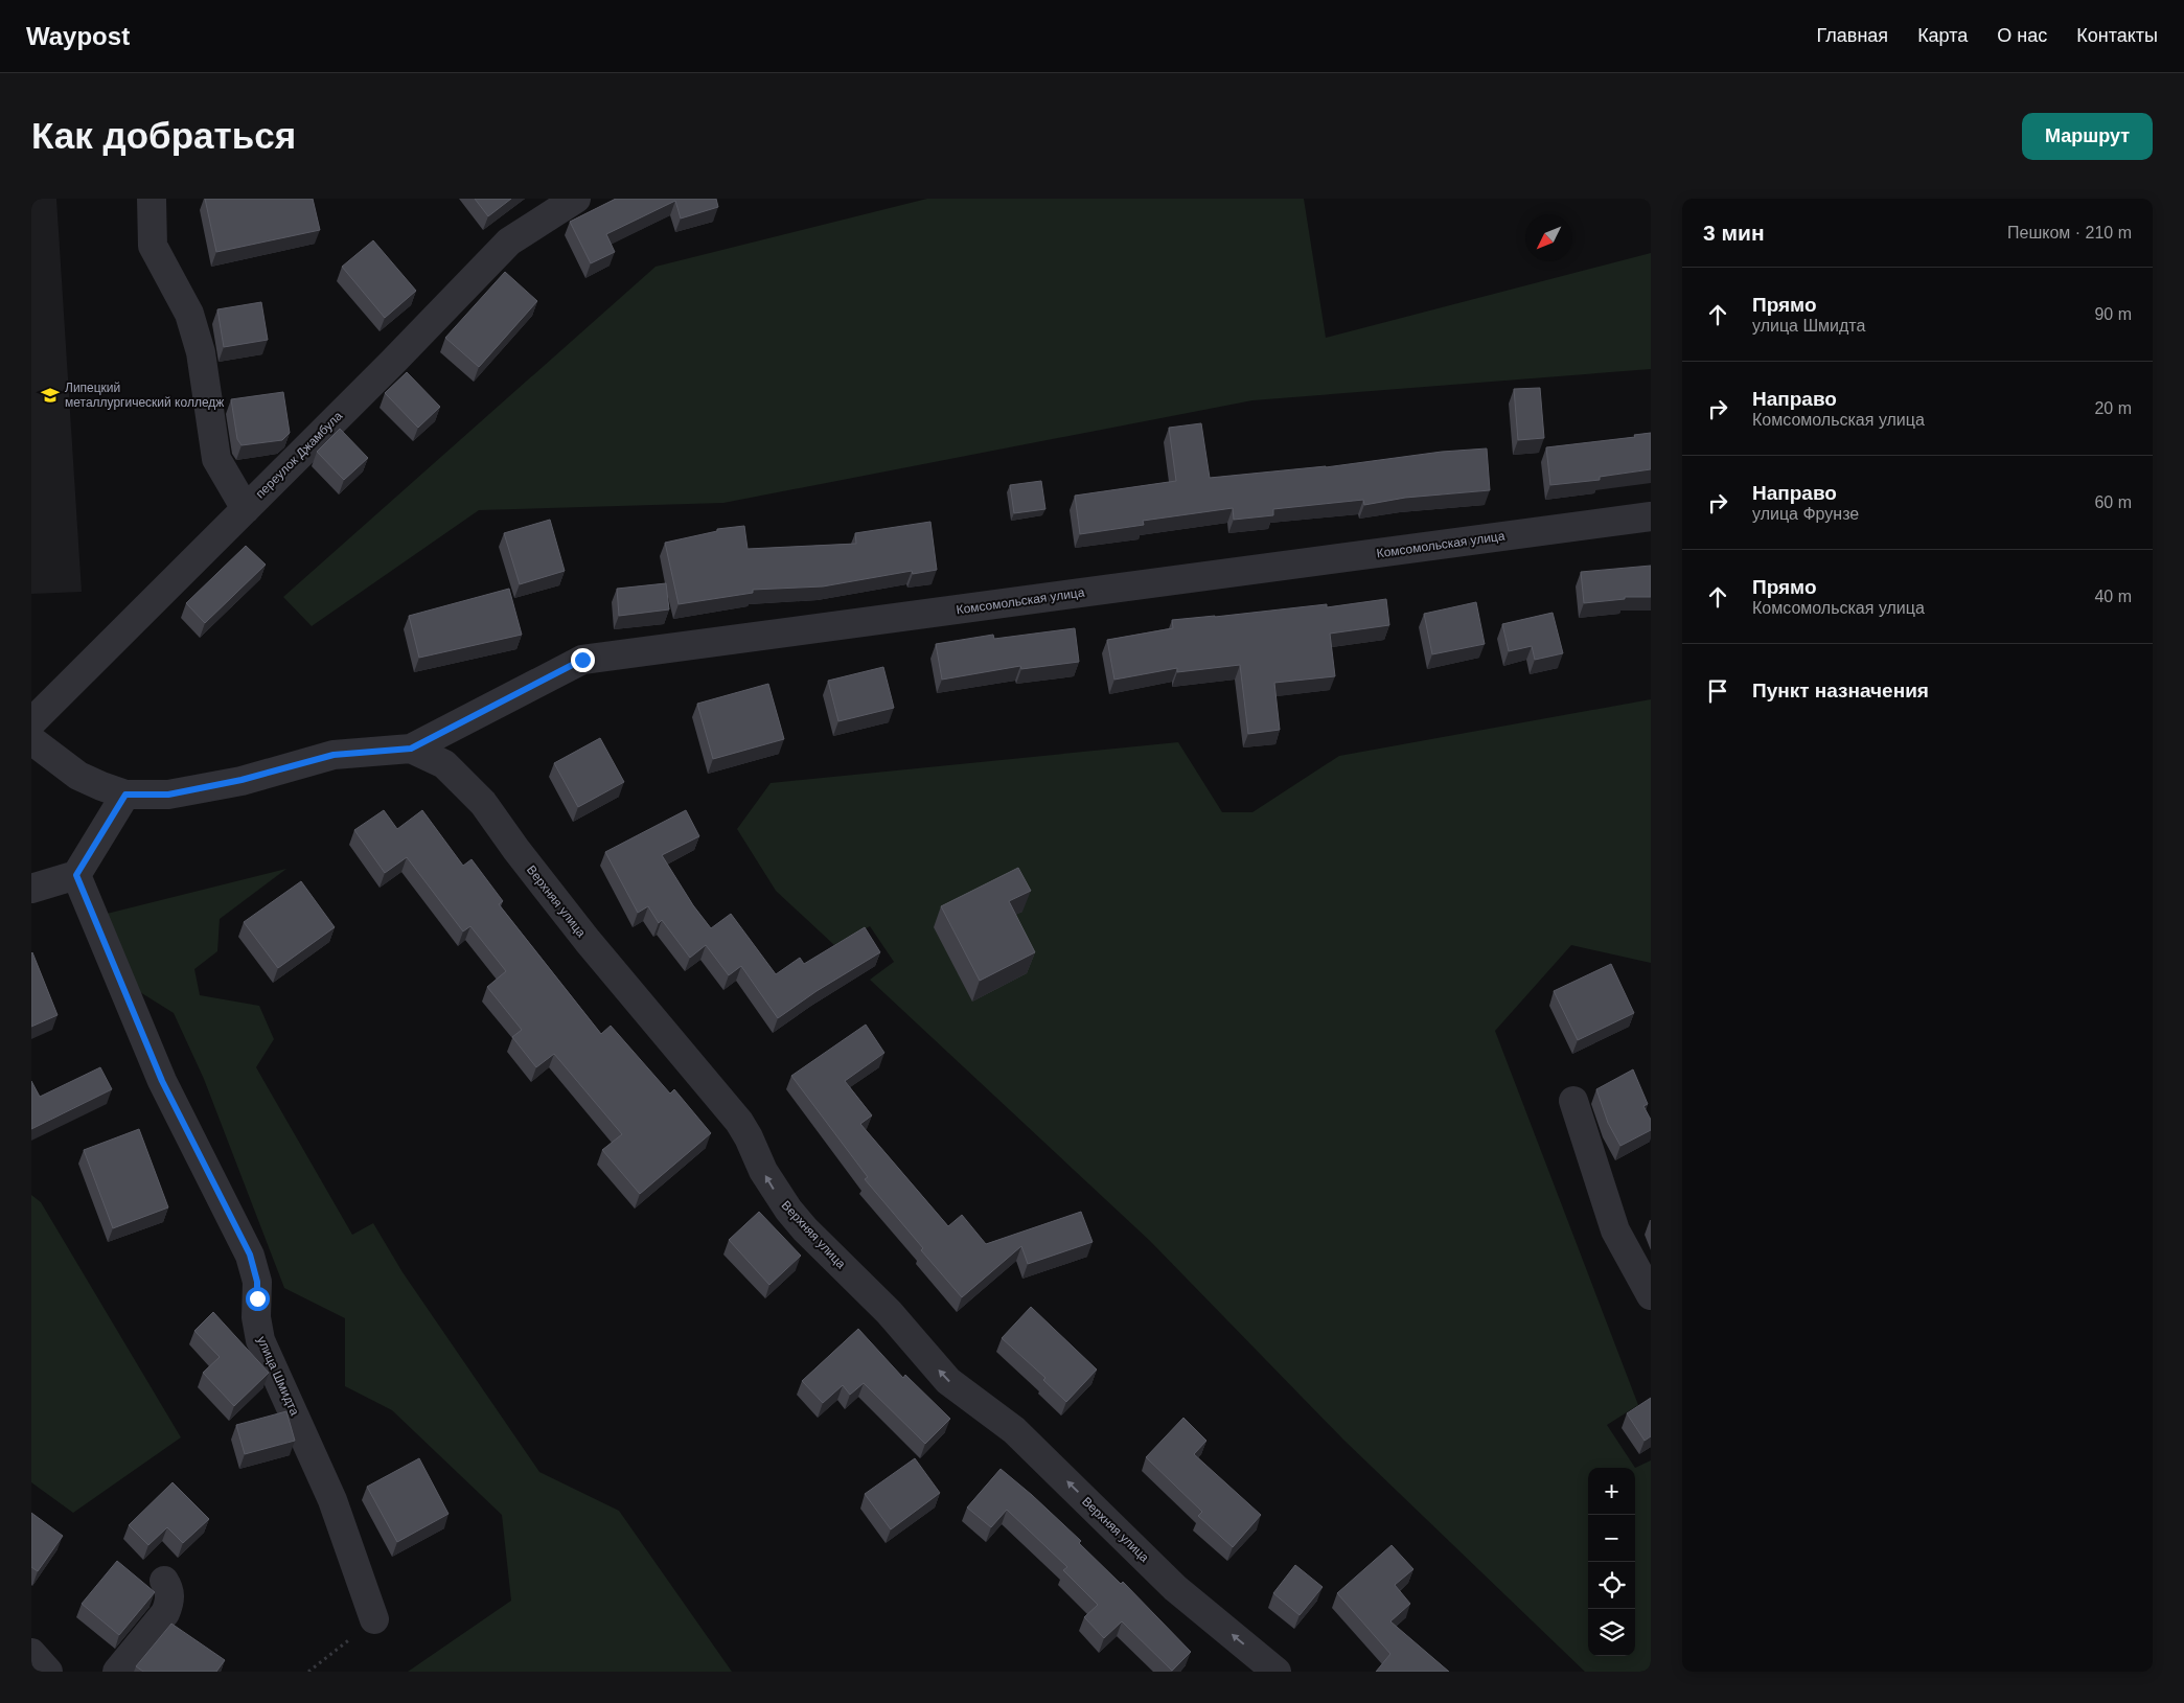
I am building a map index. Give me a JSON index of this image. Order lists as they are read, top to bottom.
{
  "streets": {
    "street": [
      "переулок Джамбула",
      "Комсомольская улица",
      "Верхняя улица",
      "улица Шмидта"
    ]
  },
  "crossings": [
    ["Комсомольская улица", "Верхняя улица"]
  ],
  "one_way": ["Верхняя улица"],
  "places": {
    "school or university": ["Липецкий металлургический колледж"]
  },
  "north": "bottom left",
  "page": {
    "header": "Waypost",
    "nav": [
      "Главная",
      "Карта",
      "О нас",
      "Контакты"
    ],
    "buttons": "Маршрут",
    "title": "Как добраться",
    "heading": ["3 мин", "Пешком · 210 m"],
    "list": [
      ["Прямо", "улица Шмидта", "90 m"],
      ["Направо", "Комсомольская улица", "20 m"],
      ["Направо", "улица Фрунзе", "60 m"],
      ["Прямо", "Комсомольская улица", "40 m"],
      "Пункт назначения"
    ],
    "map_buttons": ["+", "−"]
  }
}
